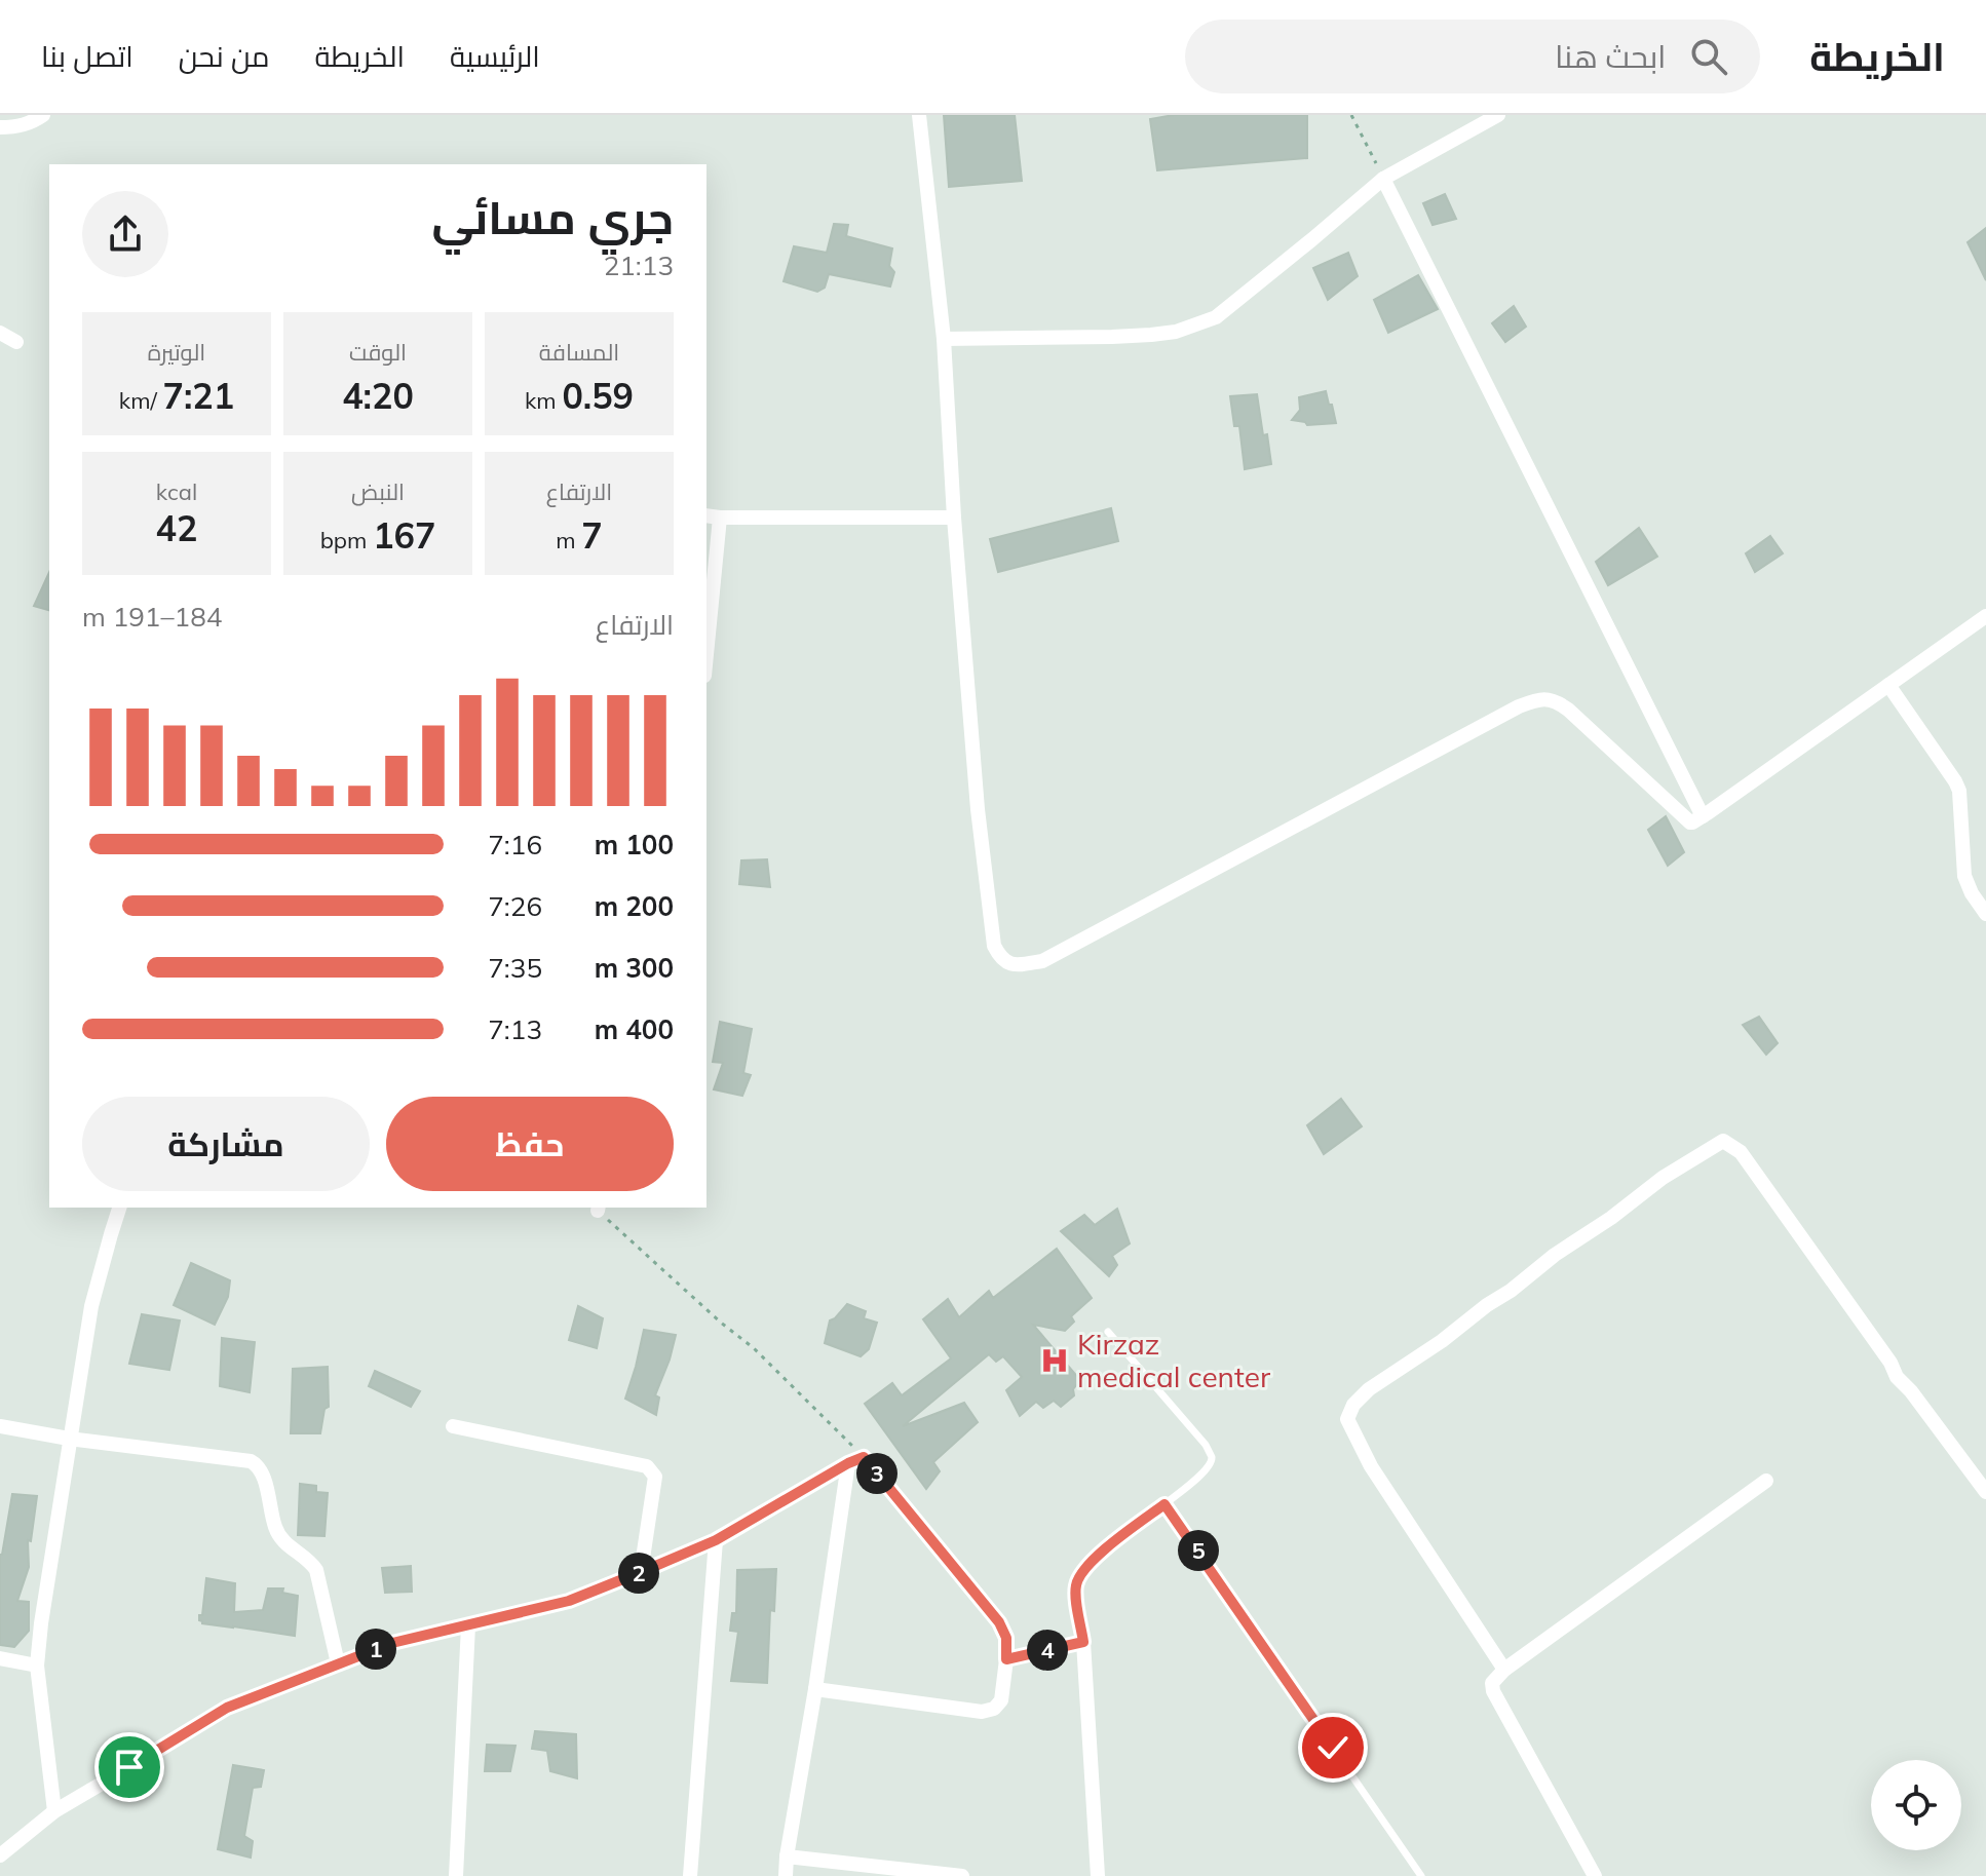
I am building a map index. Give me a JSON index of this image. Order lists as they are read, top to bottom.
{
  "places": {
    "hospital": ["Kirzaz medical center"]
  },
  "page": {
    "header": "الخريطة",
    "search": "ابحث هنا",
    "nav": [
      "الرئيسية",
      "الخريطة",
      "من نحن",
      "اتصل بنا"
    ],
    "heading": ["جري مسائي", "21:13"],
    "stats": [
      ["المسافة", "0.59 km"],
      ["الوقت", "4:20"],
      ["الوتيرة", "7:21 /km"],
      ["الارتفاع", "7 m"],
      ["النبض", "167 bpm"],
      ["kcal", "42"]
    ],
    "chart": ["الارتفاع", "184–191 m"],
    "list": [
      {
        "name": "100 m",
        "note": "7:16"
      },
      {
        "name": "200 m",
        "note": "7:26"
      },
      {
        "name": "300 m",
        "note": "7:35"
      },
      {
        "name": "400 m",
        "note": "7:13"
      }
    ],
    "buttons": ["حفظ", "مشاركة"],
    "pins": [
      "3",
      "5",
      "2",
      "1",
      "4"
    ]
  }
}
